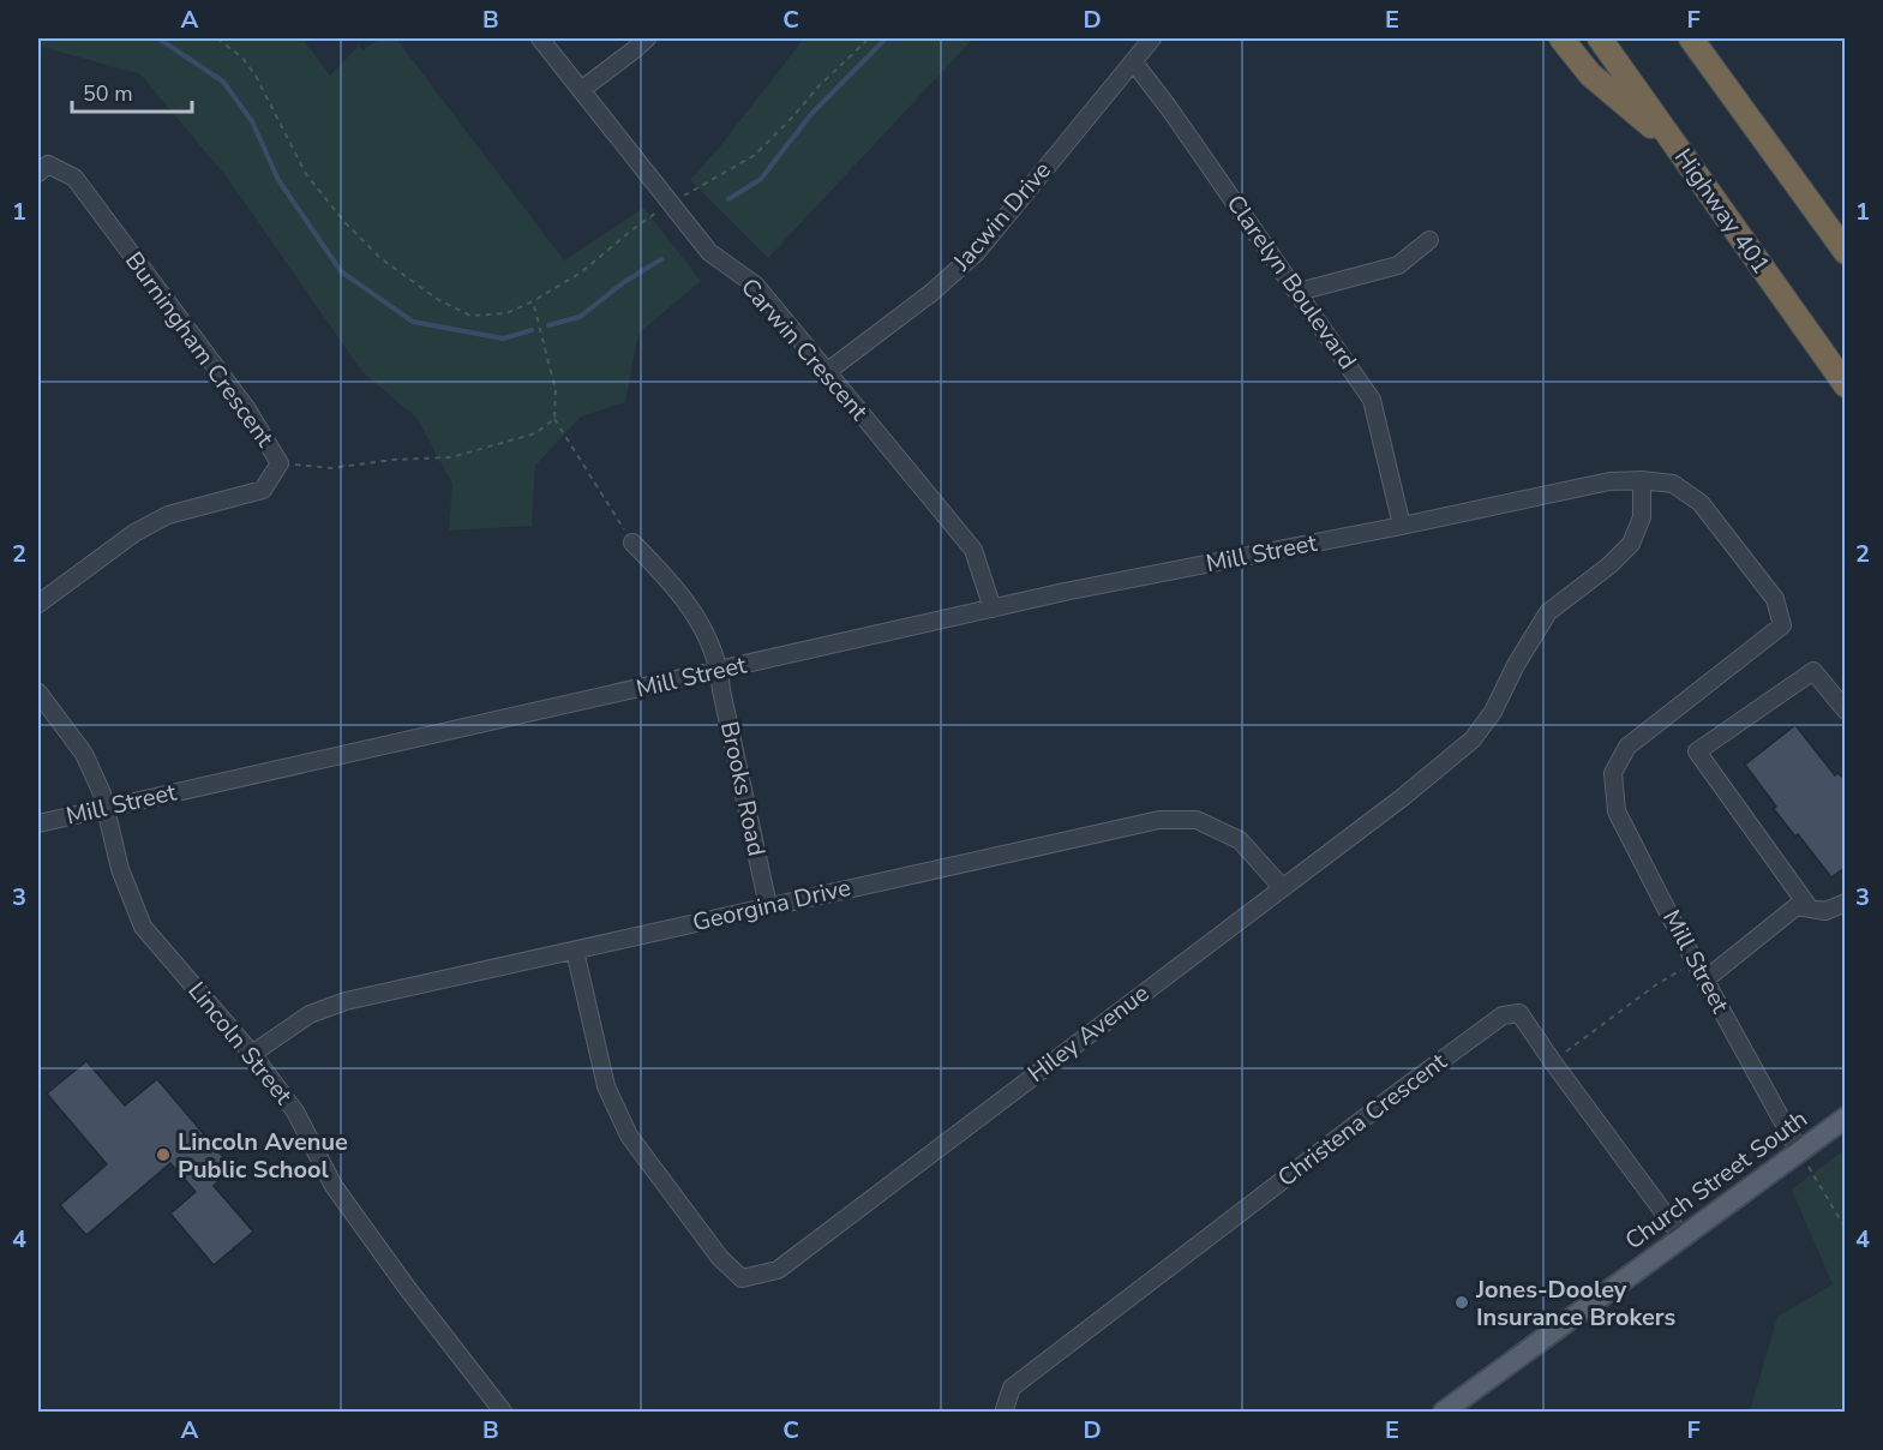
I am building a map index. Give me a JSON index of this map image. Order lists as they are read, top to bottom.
{
  "streets": {
    "highway": ["Highway 401"],
    "main road": ["Church Street South"],
    "street": [
      "Jacwin Drive",
      "Clarelyn Boulevard",
      "Burningham Crescent",
      "Carwin Crescent",
      "Mill Street",
      "Brooks Road",
      "Georgina Drive",
      "Hiley Avenue",
      "Lincoln Street",
      "Christena Crescent"
    ]
  },
  "crossings": [
    ["Jacwin Drive", "Clarelyn Boulevard"],
    ["Jacwin Drive", "Carwin Crescent"],
    ["Clarelyn Boulevard", "Mill Street"],
    ["Carwin Crescent", "Mill Street"],
    ["Mill Street", "Brooks Road"],
    ["Mill Street", "Hiley Avenue"],
    ["Mill Street", "Lincoln Street"],
    ["Mill Street", "Church Street South"],
    ["Brooks Road", "Georgina Drive"],
    ["Georgina Drive", "Hiley Avenue"],
    ["Georgina Drive", "Lincoln Street"],
    ["Christena Crescent", "Church Street South"]
  ],
  "places": ["Lincoln Avenue Public School", "Jones-Dooley Insurance Brokers"],
  "scale_bar": "50 m",
  "grid": {
    "columns": [
      "A",
      "B",
      "C",
      "D",
      "E",
      "F"
    ],
    "rows": [
      "1",
      "2",
      "3",
      "4"
    ]
  }
}
